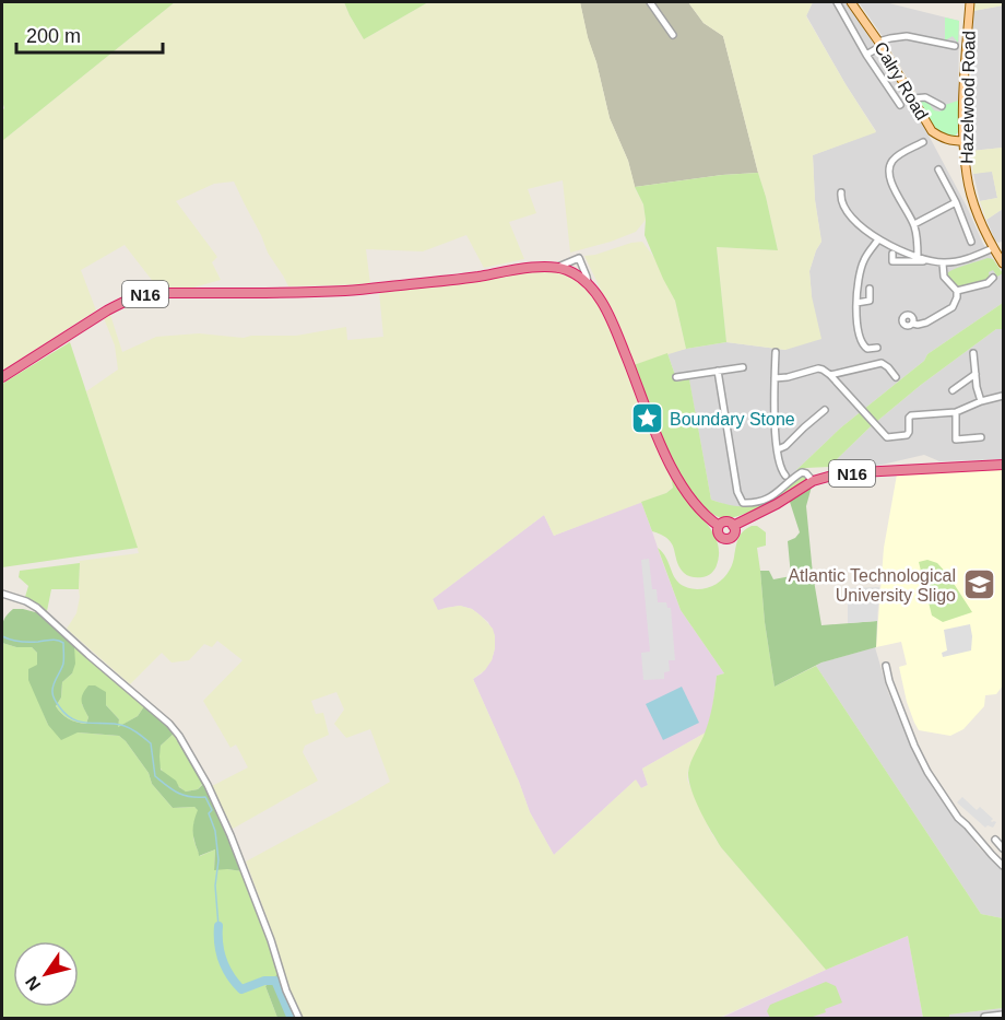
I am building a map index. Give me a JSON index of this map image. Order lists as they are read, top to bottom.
{
  "streets": {
    "highway": ["N16"],
    "main road": ["Calry Road", "Hazelwood Road"]
  },
  "crossings": [
    ["Calry Road", "Hazelwood Road"]
  ],
  "places": {
    "place": ["Boundary Stone"],
    "school or university": ["Atlantic Technological University Sligo"]
  },
  "scale_bar": "200 m",
  "north": "bottom left"
}
